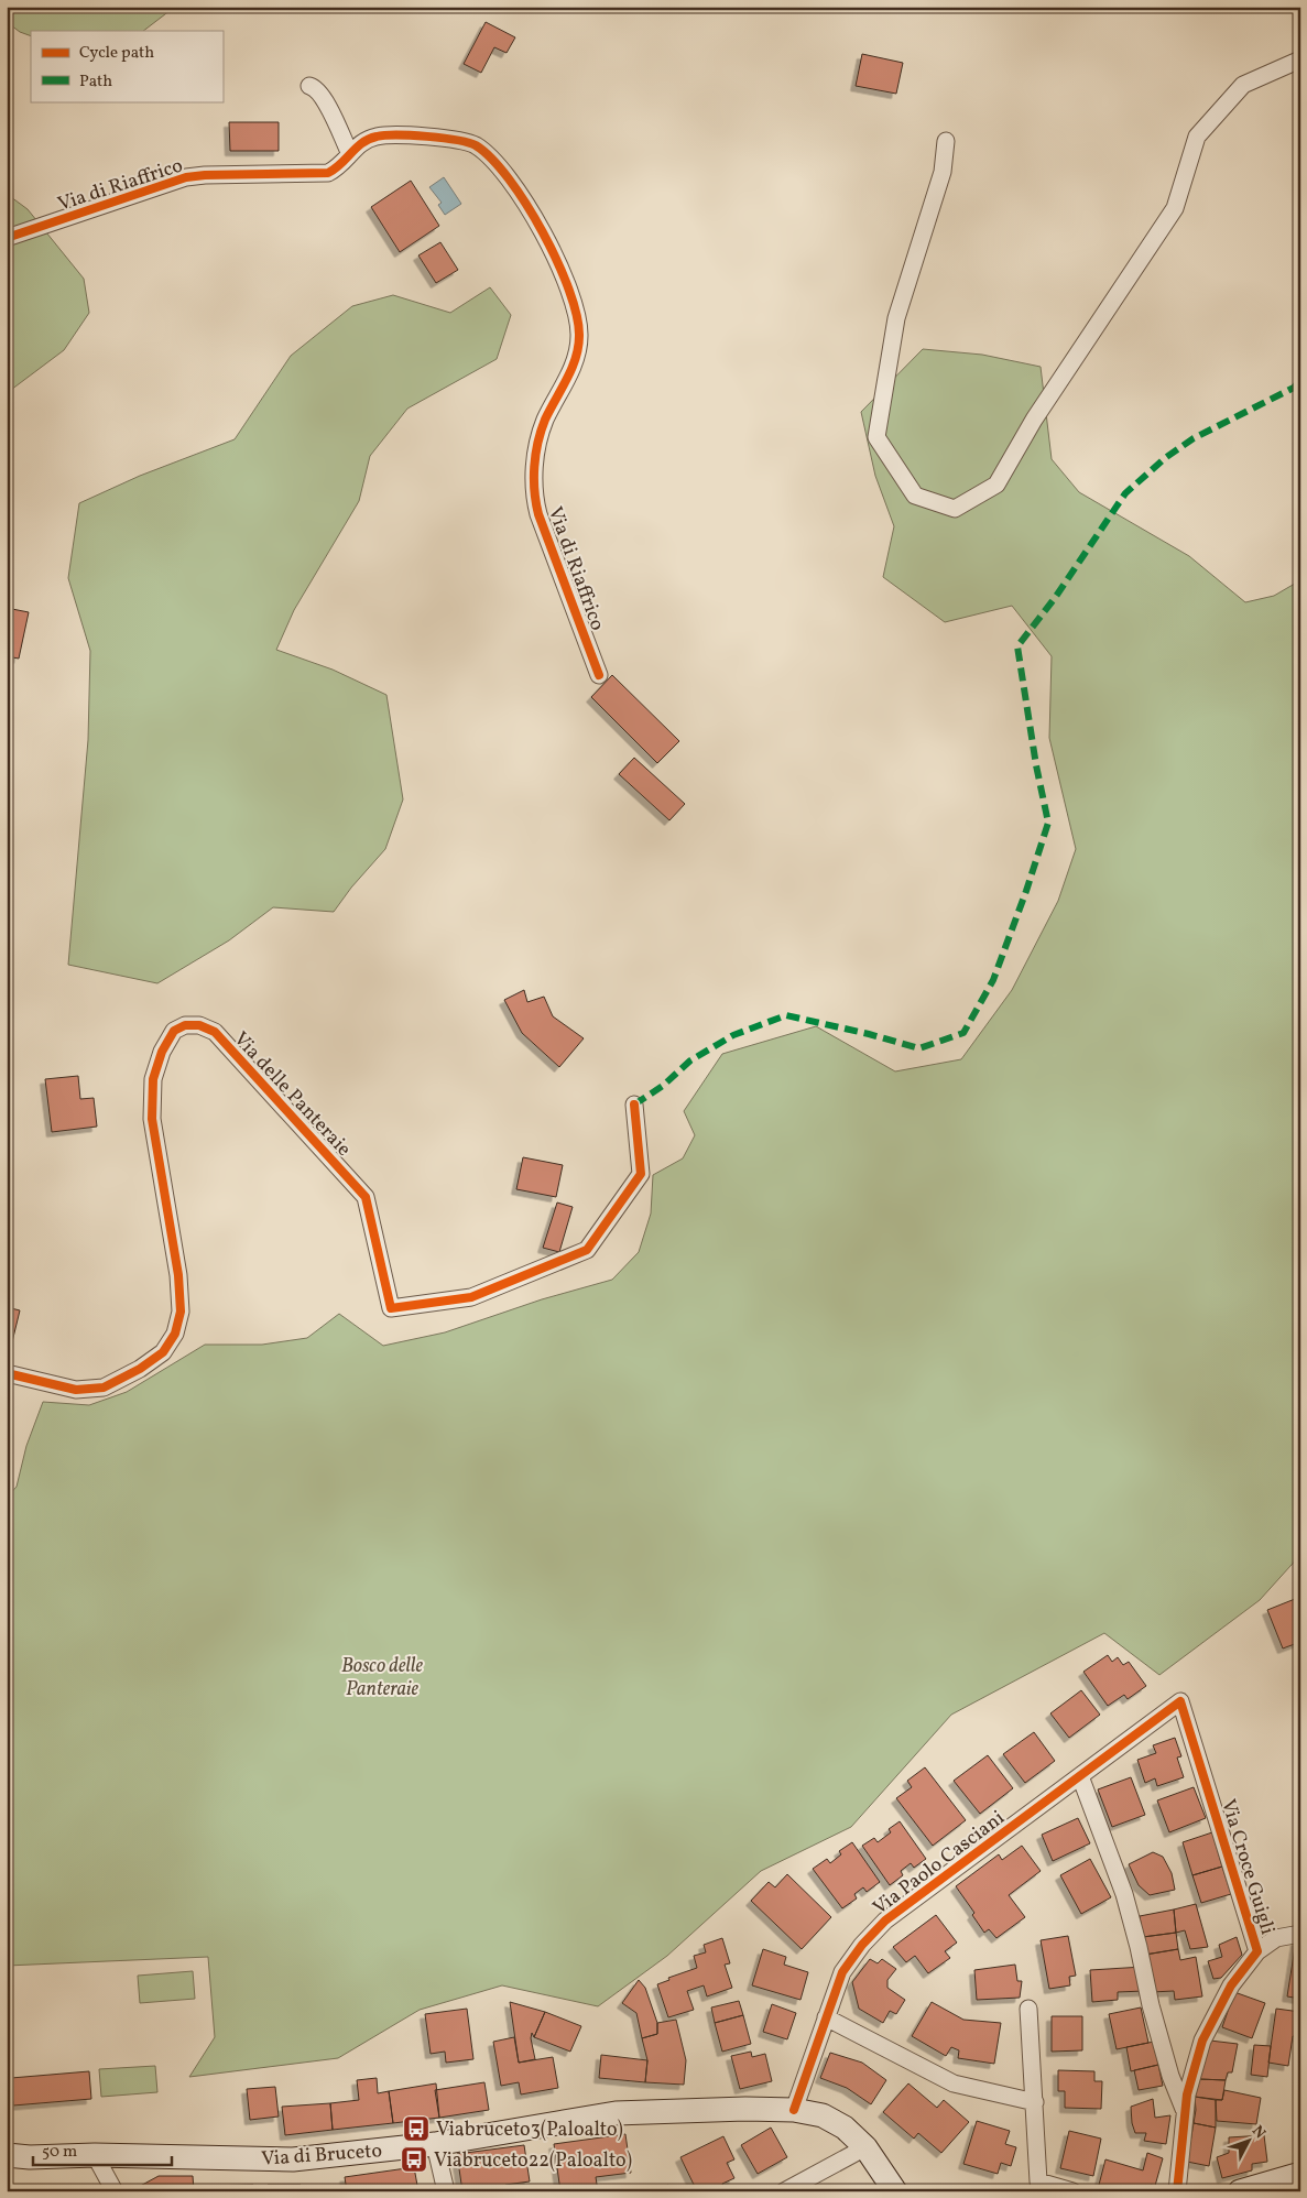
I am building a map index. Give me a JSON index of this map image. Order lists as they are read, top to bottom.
{
  "streets": {
    "main road": ["Via di Bruceto"],
    "street": [
      "Via di Riaffrico",
      "Via delle Panteraie",
      "Via Paolo Casciani",
      "Via Croce Guigli"
    ]
  },
  "crossings": [
    ["Via Paolo Casciani", "Via Croce Guigli"],
    ["Via Paolo Casciani", "Via di Bruceto"]
  ],
  "parks": ["Bosco delle Panteraie"],
  "places": {
    "bus stop": ["Viabruceto3(Paloalto)", "Viabruceto22(Paloalto)"]
  },
  "legend": ["Cycle path", "Path"],
  "scale_bar": "50 m",
  "north": "top right"
}
